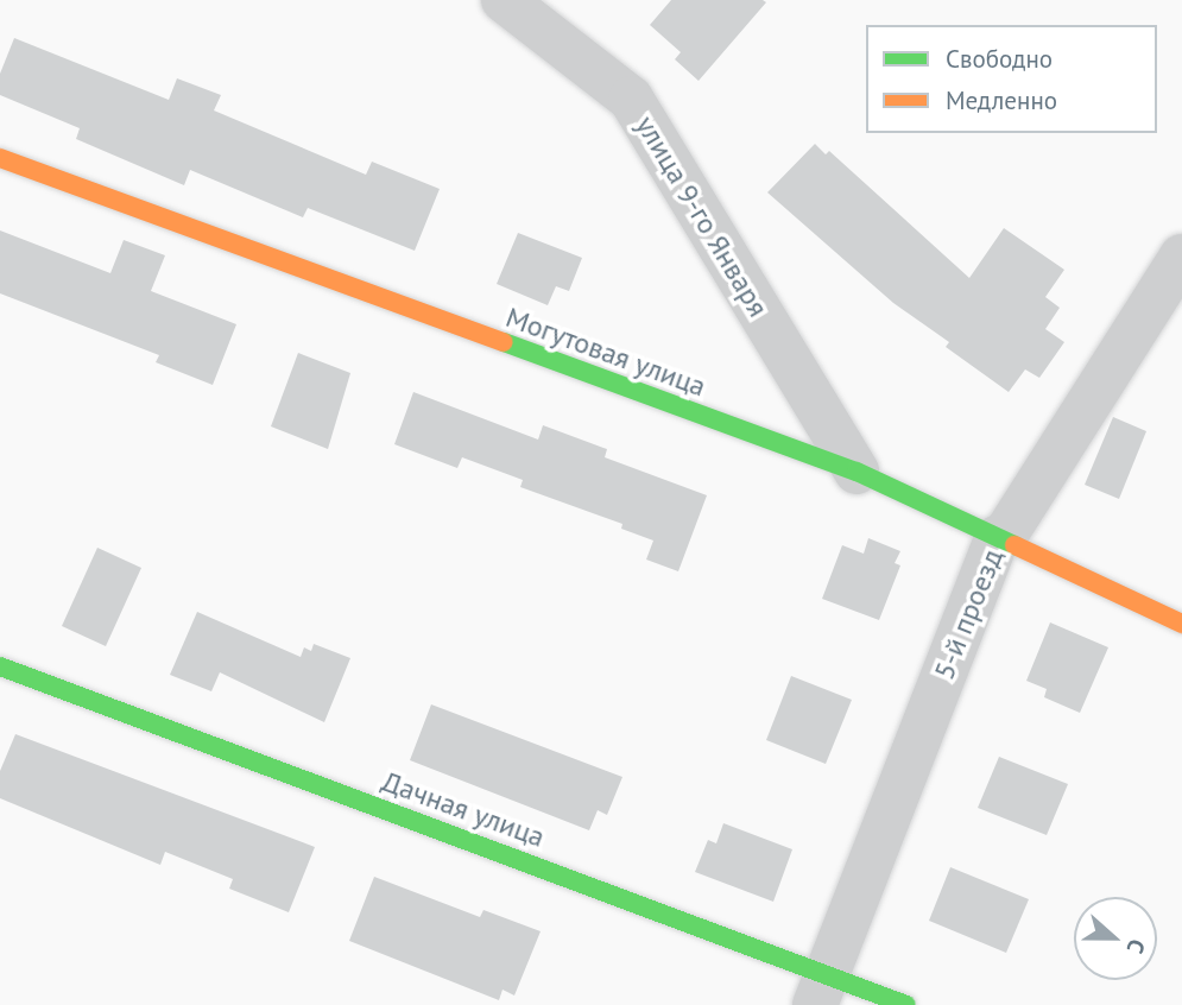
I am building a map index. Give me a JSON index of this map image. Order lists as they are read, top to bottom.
{
  "streets": {
    "street": [
      "улица 9-го Января",
      "Могутовая улица",
      "5-й проезд",
      "Дачная улица"
    ]
  },
  "crossings": [
    ["улица 9-го Января", "Могутовая улица"],
    ["Могутовая улица", "5-й проезд"],
    ["5-й проезд", "Дачная улица"]
  ],
  "legend": ["Свободно", "Медленно"],
  "north": "right"
}
